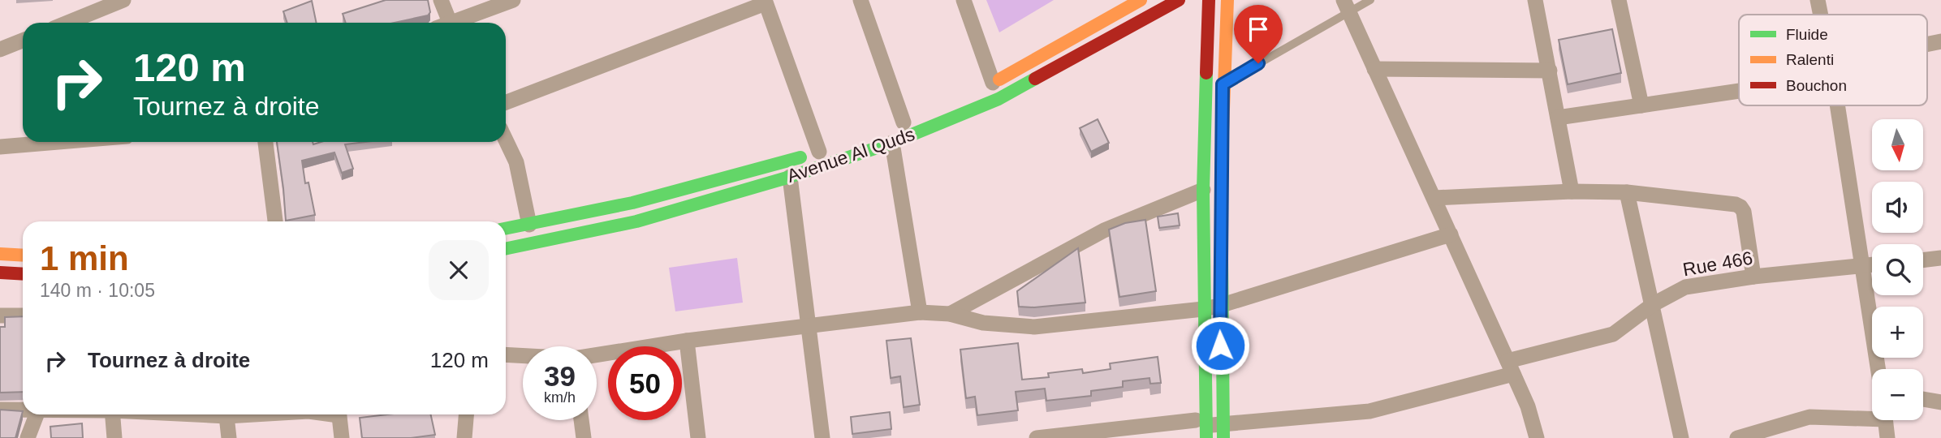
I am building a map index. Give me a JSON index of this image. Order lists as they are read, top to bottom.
{
  "streets": {
    "main road": ["Avenue Al Quds"],
    "street": ["Rue 466"]
  },
  "legend": ["Fluide", "Ralenti", "Bouchon"],
  "north": "bottom",
  "page": {
    "turn": ["120 m", "Tournez à droite"],
    "map_buttons": ["+", "−"],
    "heading": ["1 min", "140 m · 10:05"],
    "list": [
      {
        "name": "Tournez à droite",
        "value": "120 m"
      }
    ],
    "speed": "39 km/h",
    "limit": "50"
  }
}
